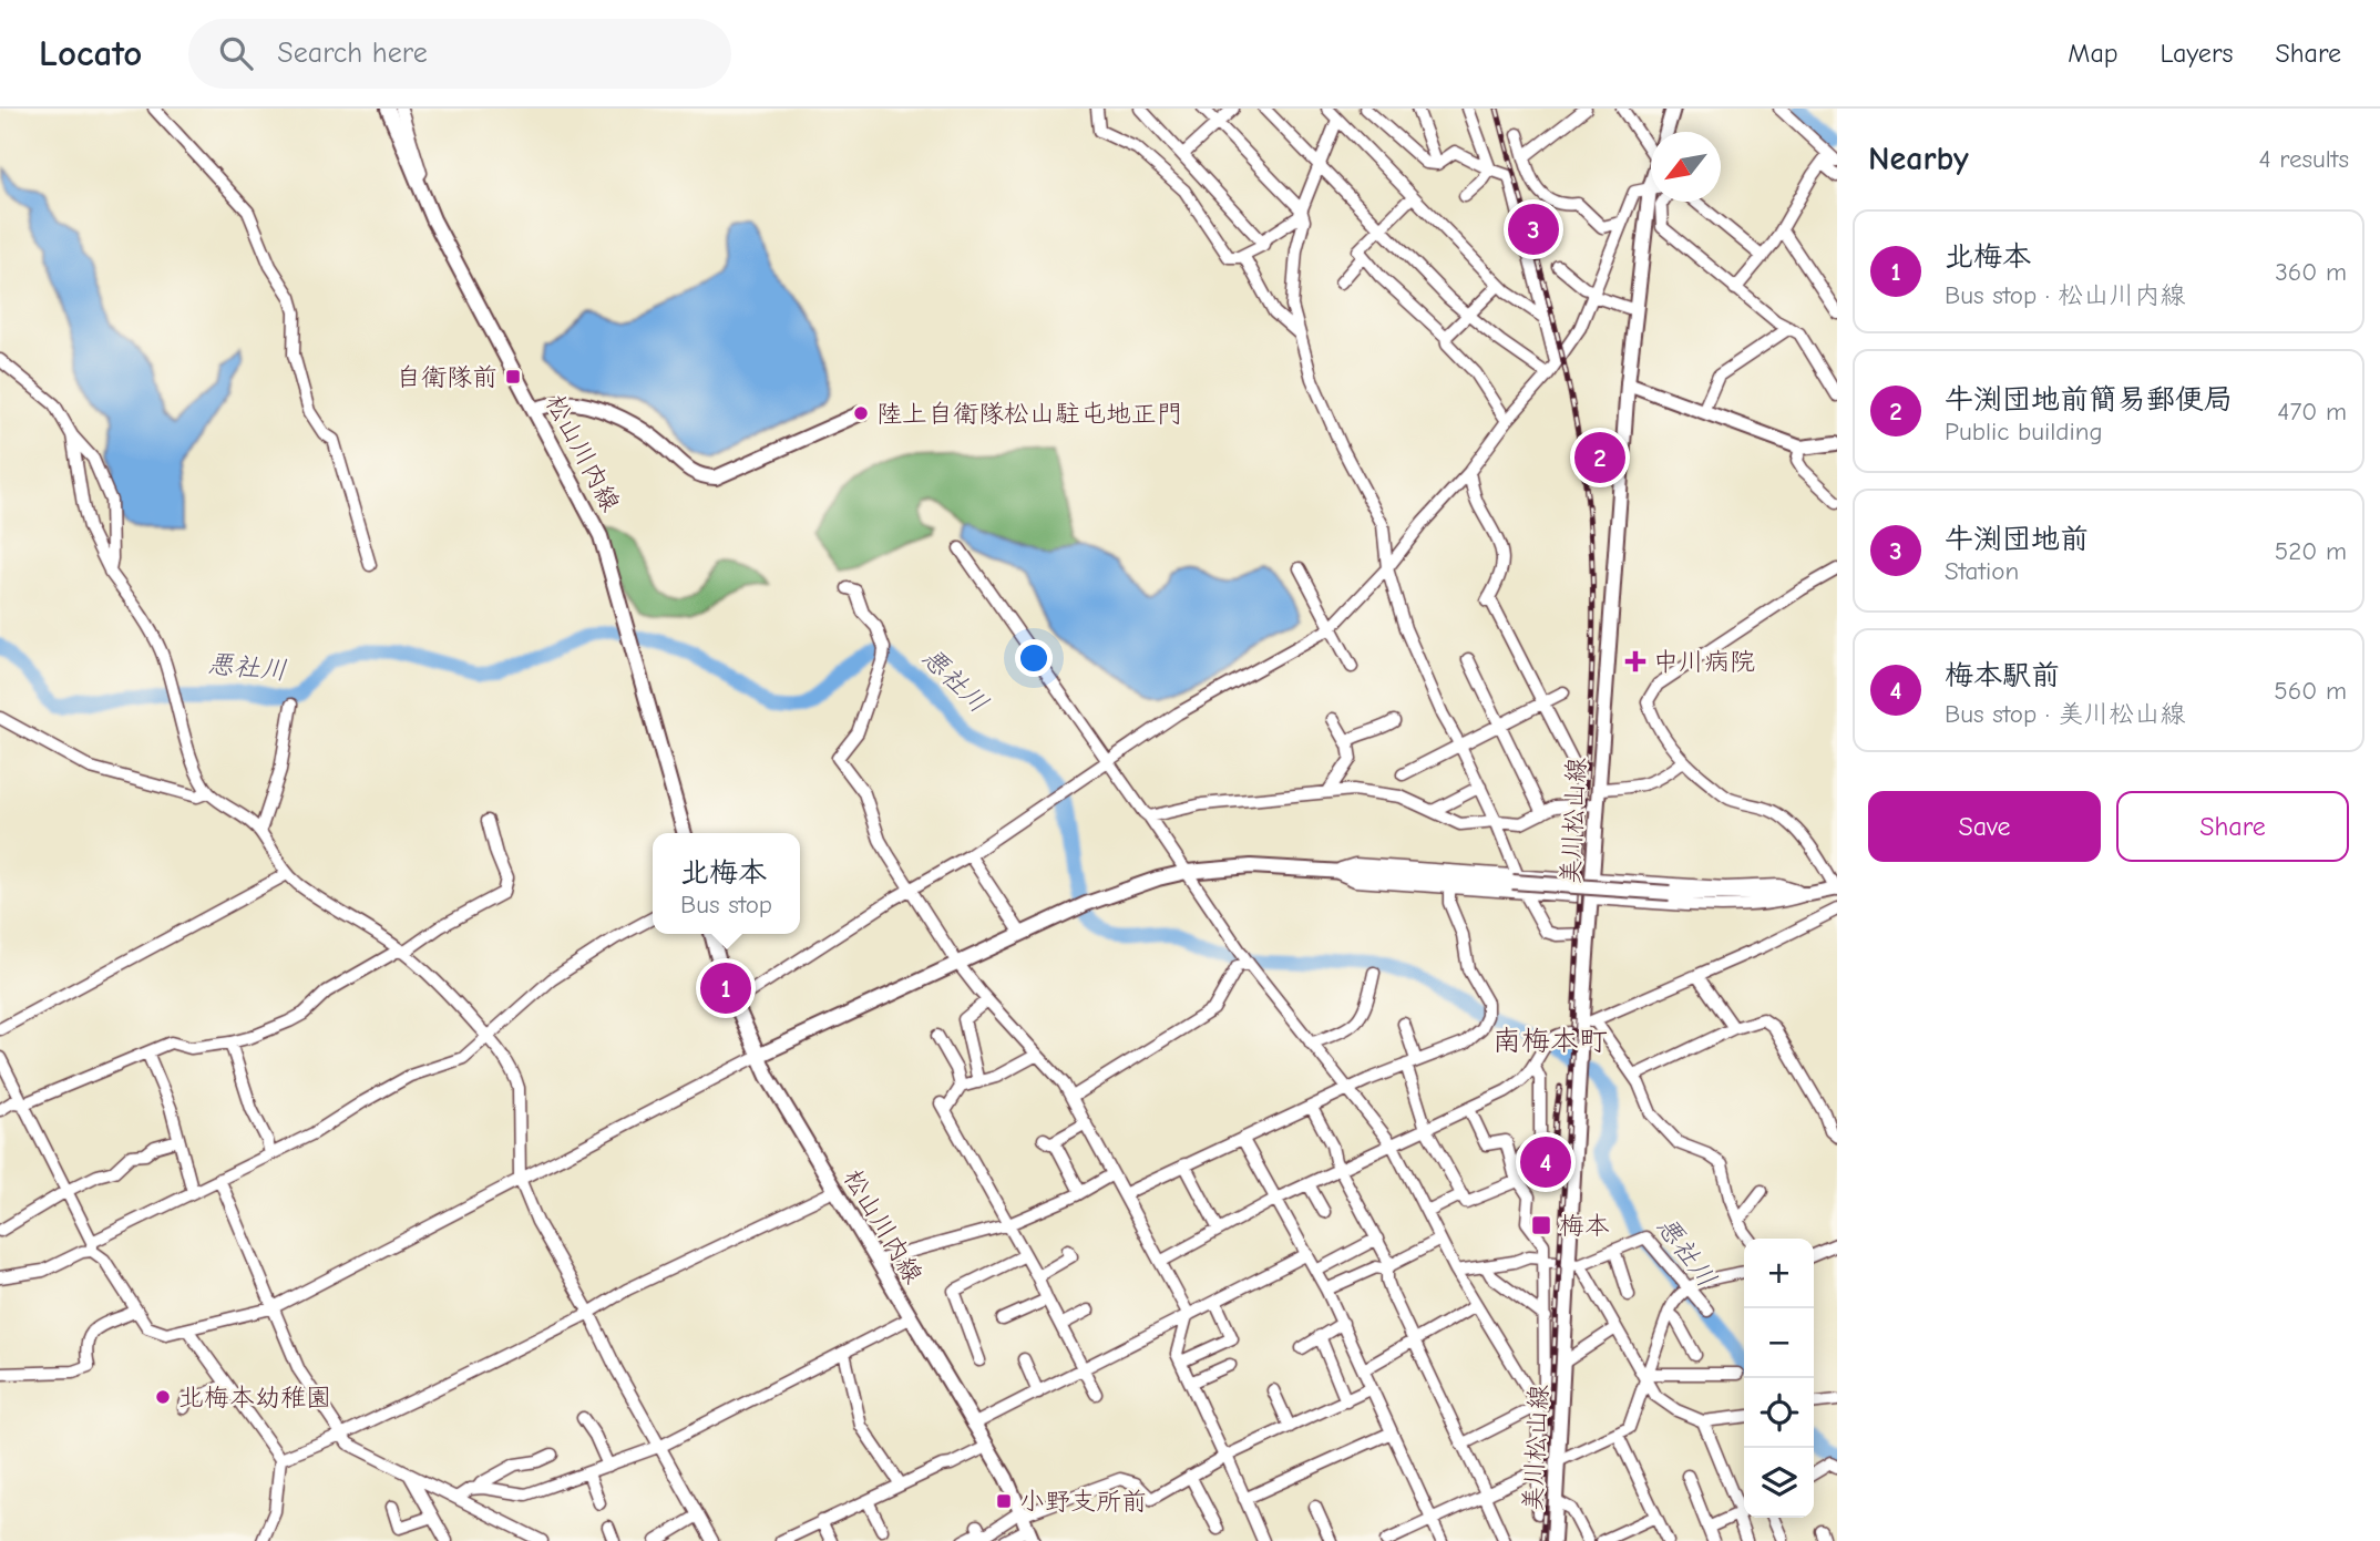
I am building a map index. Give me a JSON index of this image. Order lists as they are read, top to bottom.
{
  "streets": {
    "main road": ["松山川内線", "美川松山線"]
  },
  "districts": ["南梅本町"],
  "water": ["悪社川"],
  "places": {
    "transit": ["自衛隊前", "梅本", "小野支所前"],
    "other": ["陸上自衛隊松山駐屯地正門", "北梅本幼稚園"],
    "health": ["中川病院"]
  },
  "north": "bottom left",
  "page": {
    "header": "Locato",
    "search": "Search here",
    "nav": ["Map", "Layers", "Share"],
    "heading": ["Nearby", "4 results"],
    "pins": [
      "3",
      "2",
      "1",
      "4"
    ],
    "list": [
      {
        "mark": "1",
        "name": "北梅本",
        "note": "Bus stop · 松山川内線",
        "value": "360 m"
      },
      {
        "mark": "2",
        "name": "牛渕団地前簡易郵便局",
        "note": "Public building",
        "value": "470 m"
      },
      {
        "mark": "3",
        "name": "牛渕団地前",
        "note": "Station",
        "value": "520 m"
      },
      {
        "mark": "4",
        "name": "梅本駅前",
        "note": "Bus stop · 美川松山線",
        "value": "560 m"
      }
    ],
    "buttons": ["Save", "Share"],
    "popup": ["北梅本", "Bus stop"],
    "map_buttons": ["+", "−"]
  }
}
